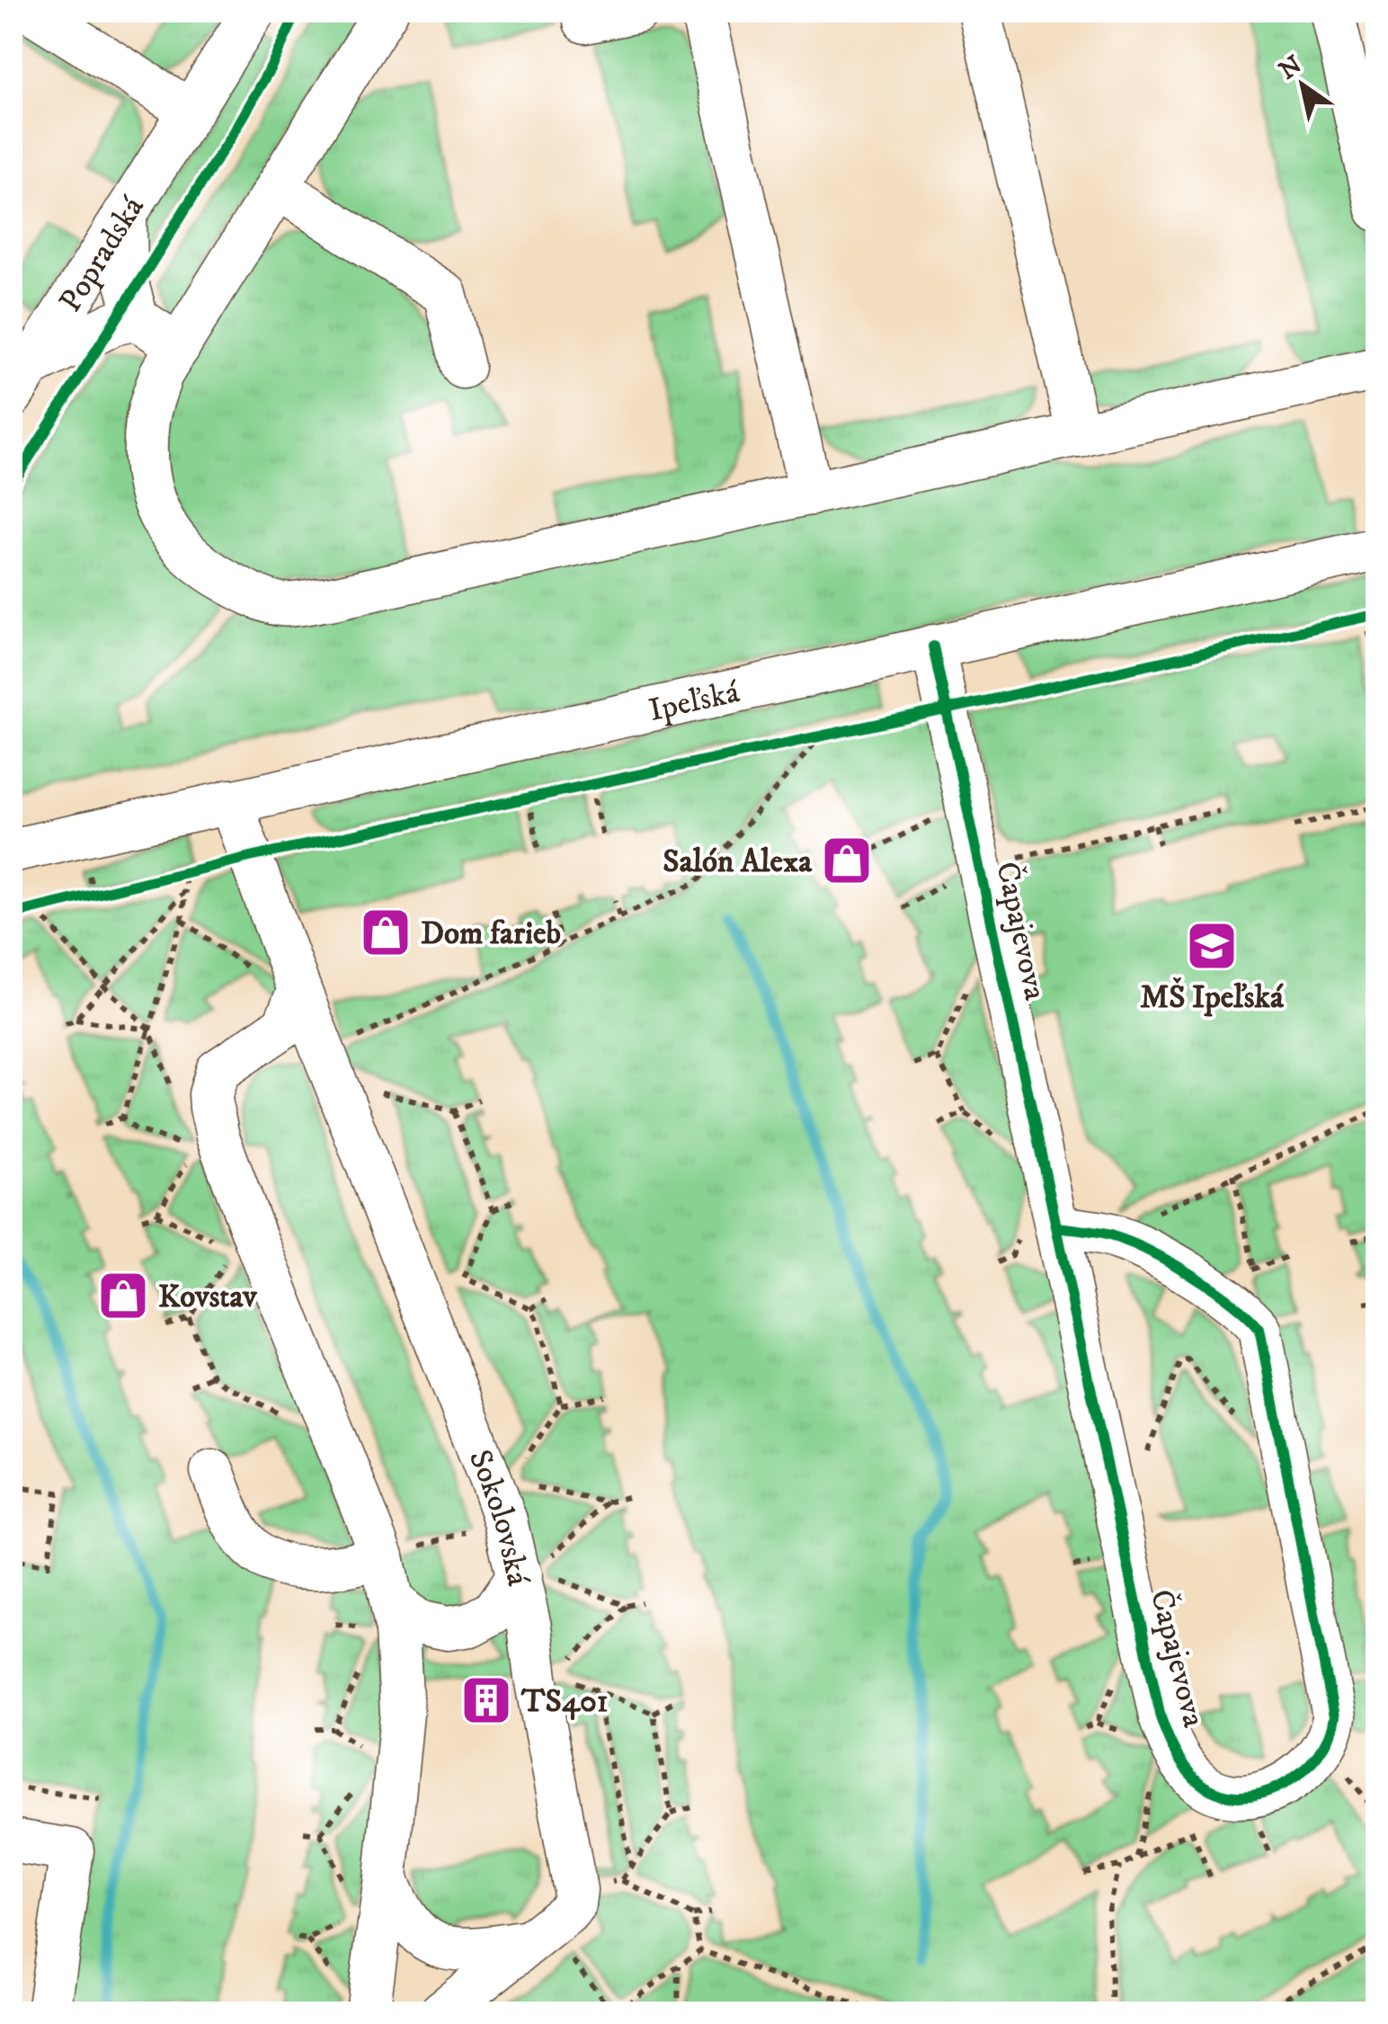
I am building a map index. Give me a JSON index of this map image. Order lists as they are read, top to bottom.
{
  "streets": {
    "street": [
      "Popradská",
      "Ipeľská",
      "Čapajevova",
      "Sokolovská"
    ]
  },
  "crossings": [
    ["Ipeľská", "Čapajevova"],
    ["Ipeľská", "Sokolovská"]
  ],
  "places": {
    "shop": ["Salón Alexa", "Dom farieb", "Kovstav"],
    "school or university": ["MŠ Ipeľská"],
    "building": ["TS401"]
  },
  "north": "top left"
}
